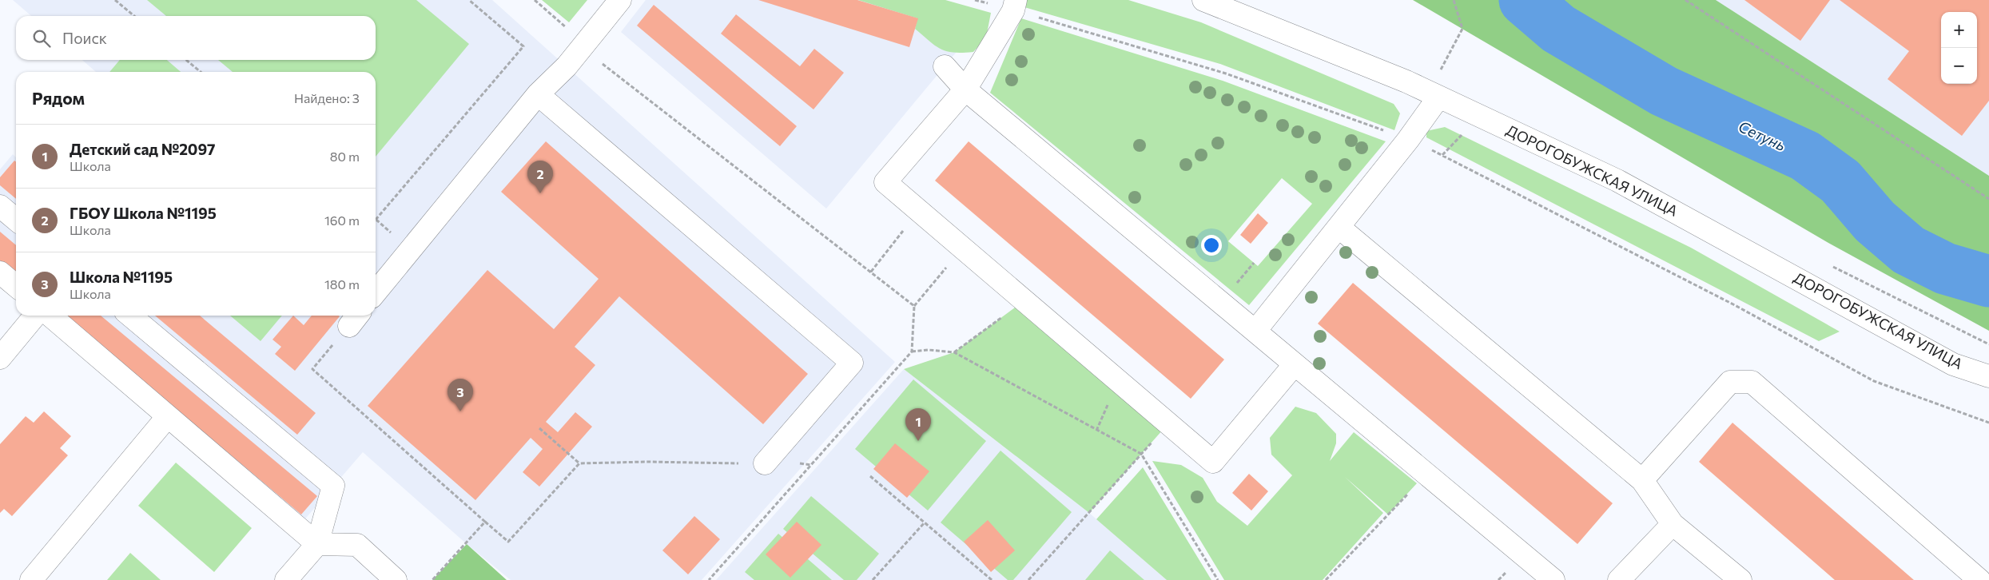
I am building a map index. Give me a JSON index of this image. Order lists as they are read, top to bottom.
{
  "streets": {
    "street": ["ДОРОГОБУЖСКАЯ УЛИЦА"]
  },
  "water": ["Сетунь"],
  "page": {
    "map_buttons": ["+", "−"],
    "search": "Поиск",
    "heading": ["Рядом", "Найдено: 3"],
    "list": [
      {
        "mark": "1",
        "name": "Детский сад №2097",
        "note": "Школа",
        "value": "80 m"
      },
      {
        "mark": "2",
        "name": "ГБОУ Школа №1195",
        "note": "Школа",
        "value": "160 m"
      },
      {
        "mark": "3",
        "name": "Школа №1195",
        "note": "Школа",
        "value": "180 m"
      }
    ],
    "pins": ["2", "3", "1"]
  }
}
